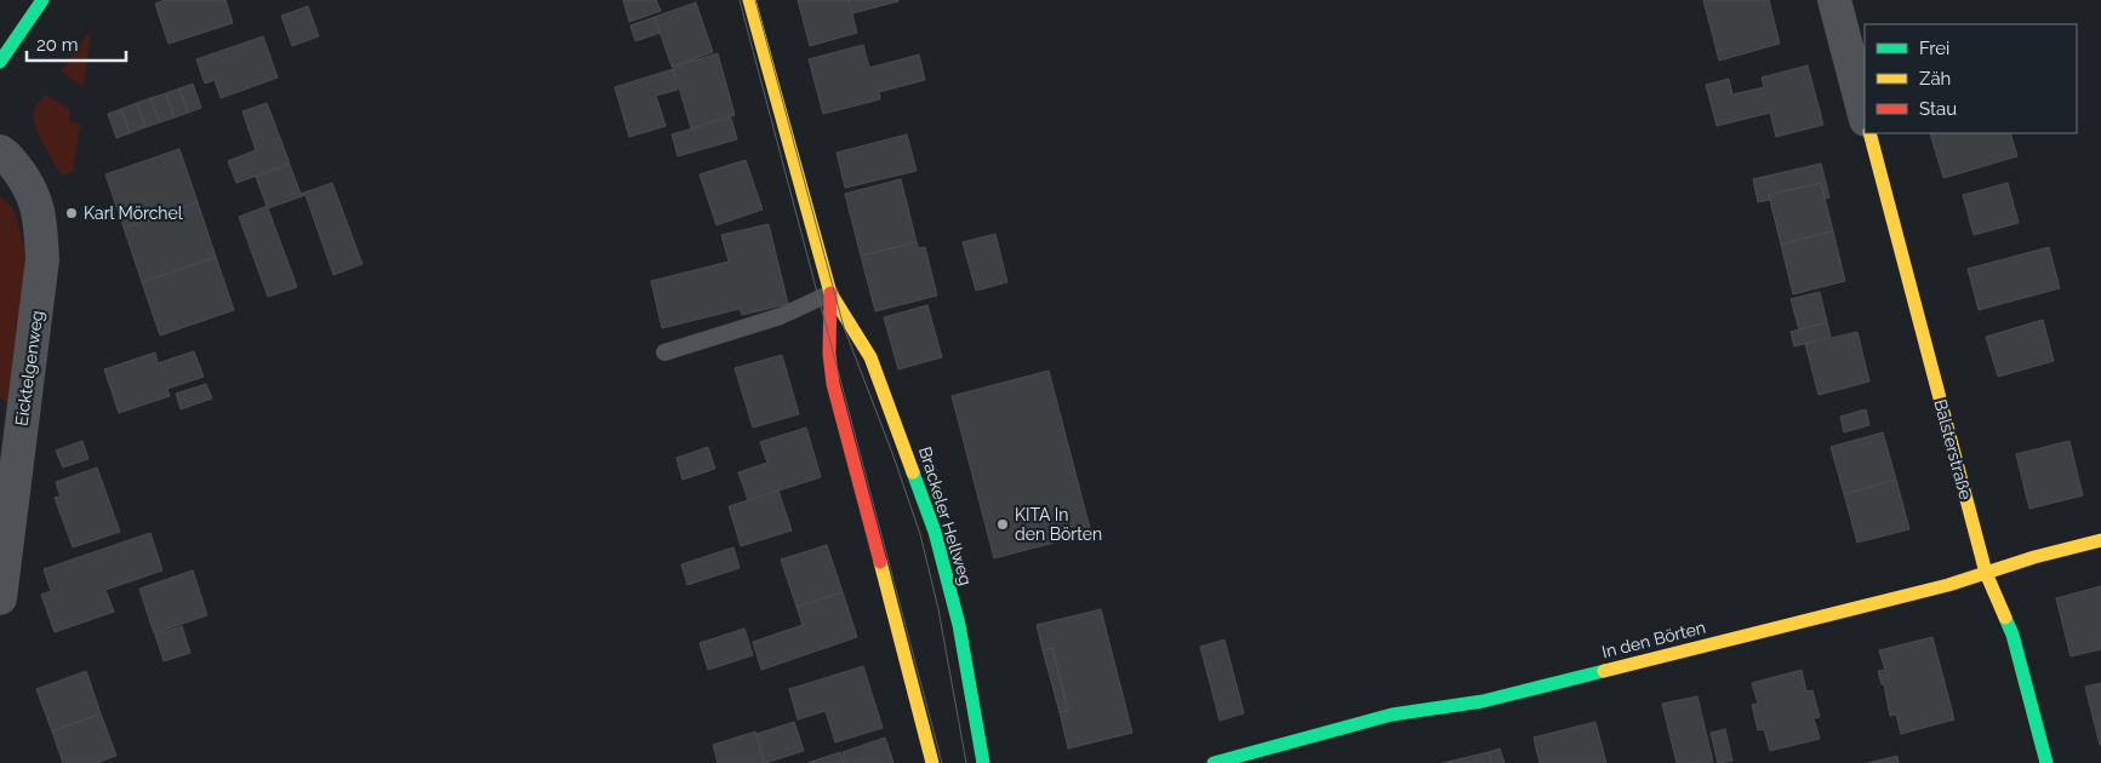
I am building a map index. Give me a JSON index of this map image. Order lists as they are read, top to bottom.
{
  "streets": {
    "street": [
      "Eicktelgenweg",
      "Balsterstraße",
      "Brackeler Hellweg",
      "In den Börten"
    ]
  },
  "crossings": [
    ["Balsterstraße", "In den Börten"]
  ],
  "places": ["Karl Mörchel", "KITA In den Börten"],
  "legend": ["Frei", "Zäh", "Stau"],
  "scale_bar": "20 m"
}
